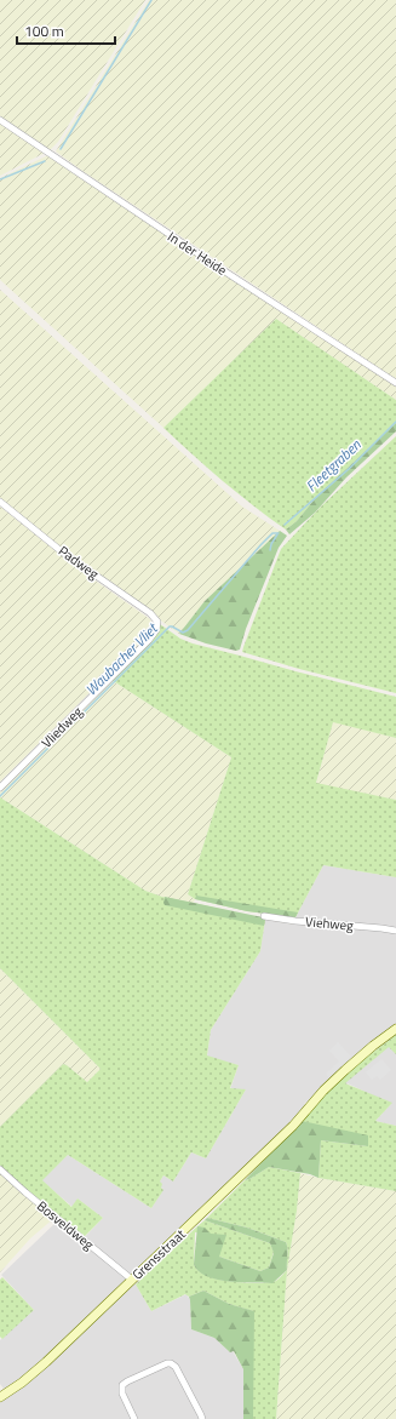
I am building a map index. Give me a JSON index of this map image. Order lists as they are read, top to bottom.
{
  "streets": {
    "main road": ["Grensstraat"],
    "street": [
      "In der Heide",
      "Padweg",
      "Vliedweg",
      "Viehweg",
      "Bosveldweg"
    ]
  },
  "crossings": [
    ["Padweg", "Vliedweg"],
    ["Bosveldweg", "Grensstraat"]
  ],
  "water": ["Fleetgraben", "Waubacher Vliet"],
  "scale_bar": "100 m"
}
